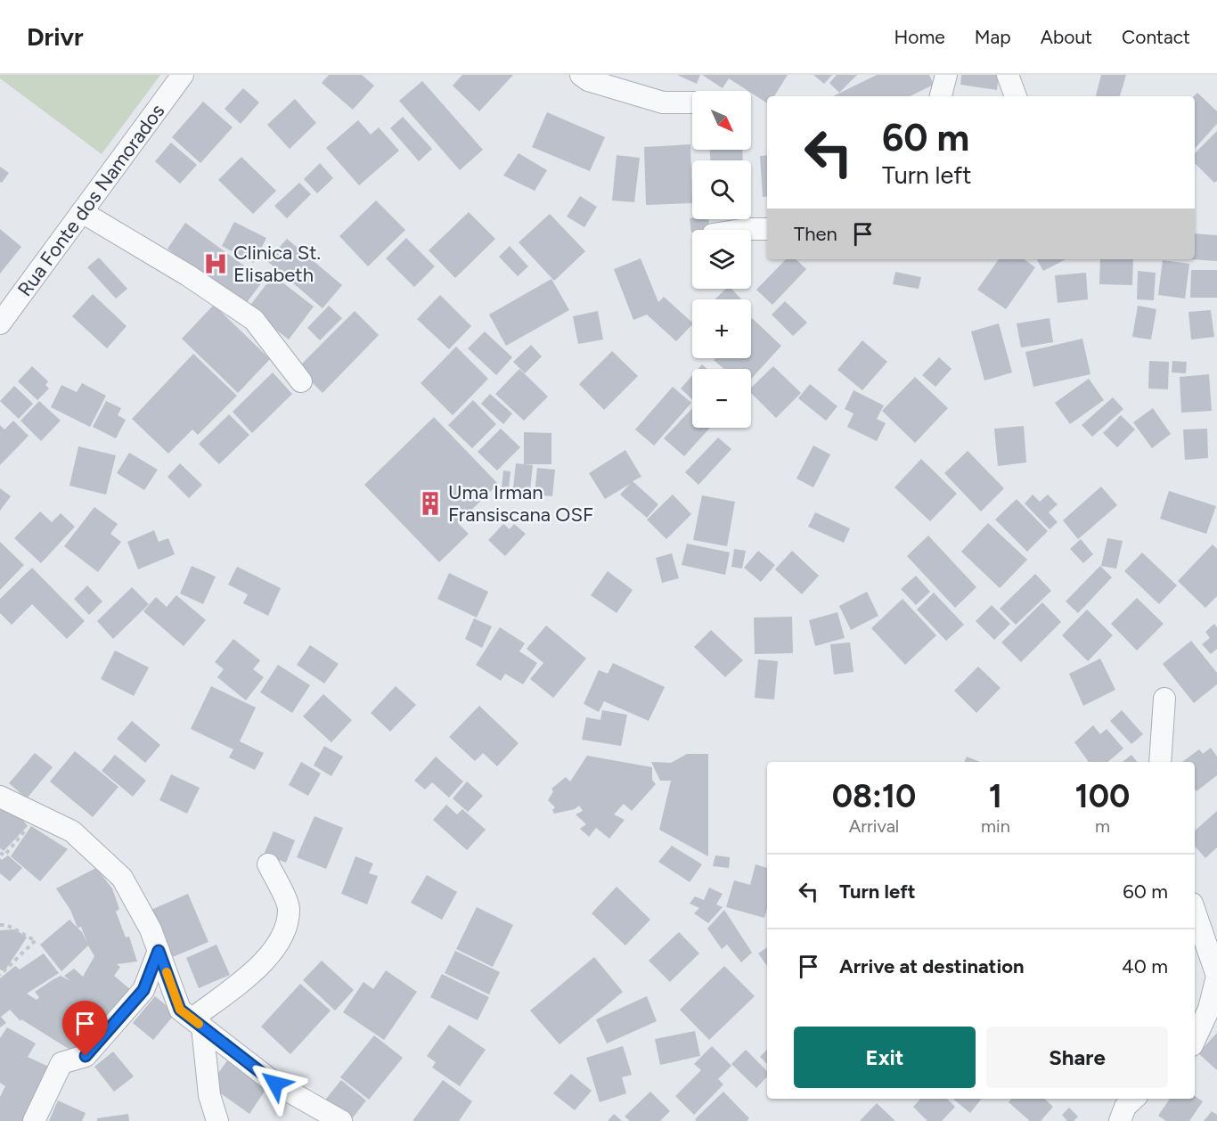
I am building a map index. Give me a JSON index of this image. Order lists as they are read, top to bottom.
{
  "streets": {
    "street": ["Rua Fonte dos Namorados"]
  },
  "places": {
    "hospital": ["Clinica St. Elisabeth"],
    "building": ["Uma Irman Fransiscana OSF"]
  },
  "north": "bottom right",
  "page": {
    "header": "Drivr",
    "nav": [
      "Home",
      "Map",
      "About",
      "Contact"
    ],
    "map_buttons": ["+", "−"],
    "turn": ["60 m", "Turn left"],
    "then": "Then",
    "eta": [
      "08:10",
      "Arrival",
      "1",
      "min",
      "100",
      "m"
    ],
    "list": [
      {
        "name": "Turn left",
        "value": "60 m"
      },
      {
        "name": "Arrive at destination",
        "value": "40 m"
      }
    ],
    "buttons": ["Exit", "Share"]
  }
}
